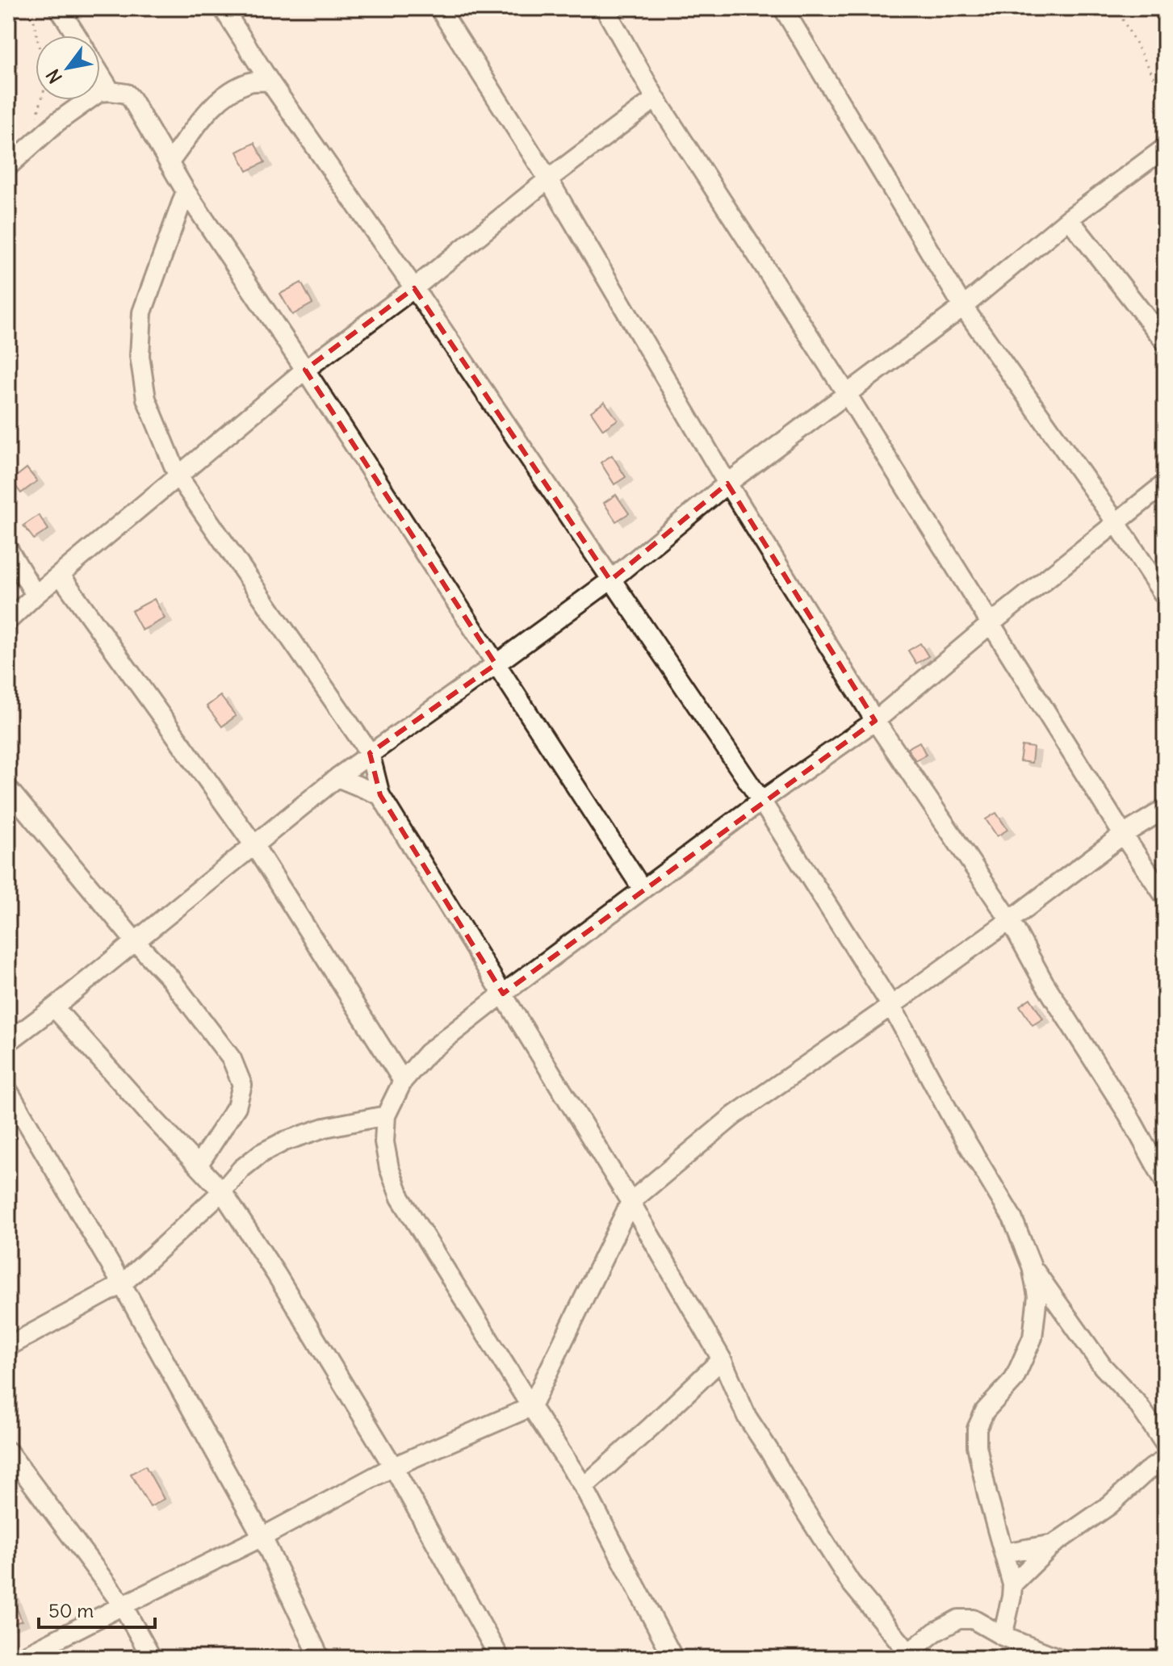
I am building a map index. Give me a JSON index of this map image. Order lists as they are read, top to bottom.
{
  "scale_bar": "50 m",
  "north": "bottom left"
}
